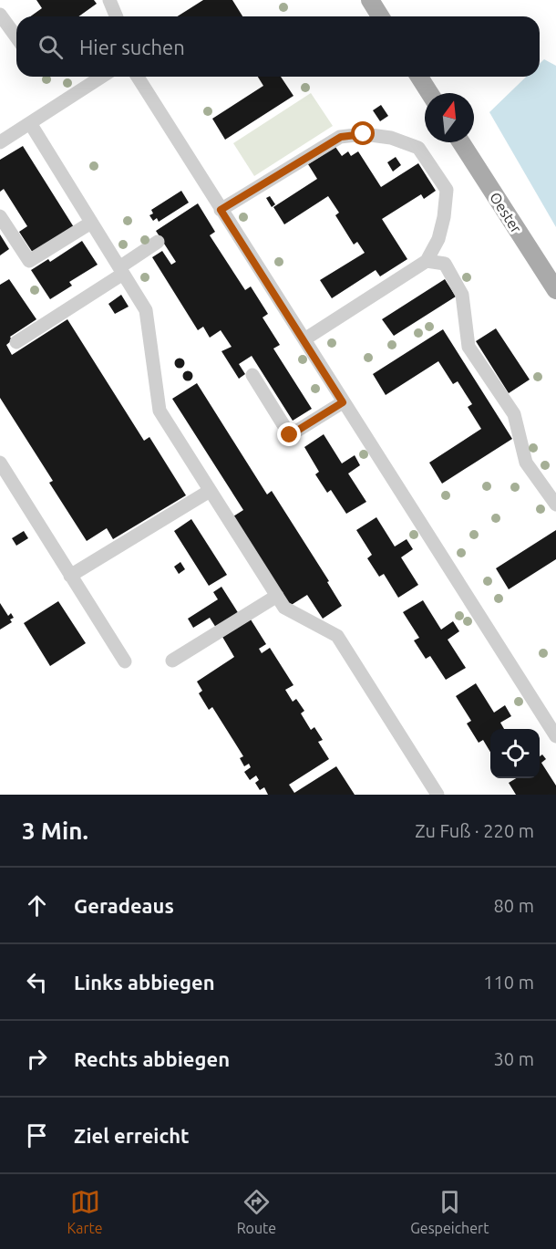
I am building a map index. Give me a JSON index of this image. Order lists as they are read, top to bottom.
{
  "streets": {
    "main road": ["Oester"]
  },
  "north": "top",
  "page": {
    "search": "Hier suchen",
    "heading": ["3 Min.", "Zu Fuß · 220 m"],
    "list": [
      ["Geradeaus", "80 m"],
      ["Links abbiegen", "110 m"],
      ["Rechts abbiegen", "30 m"],
      "Ziel erreicht"
    ],
    "nav": ["Karte", "Route", "Gespeichert"]
  }
}
